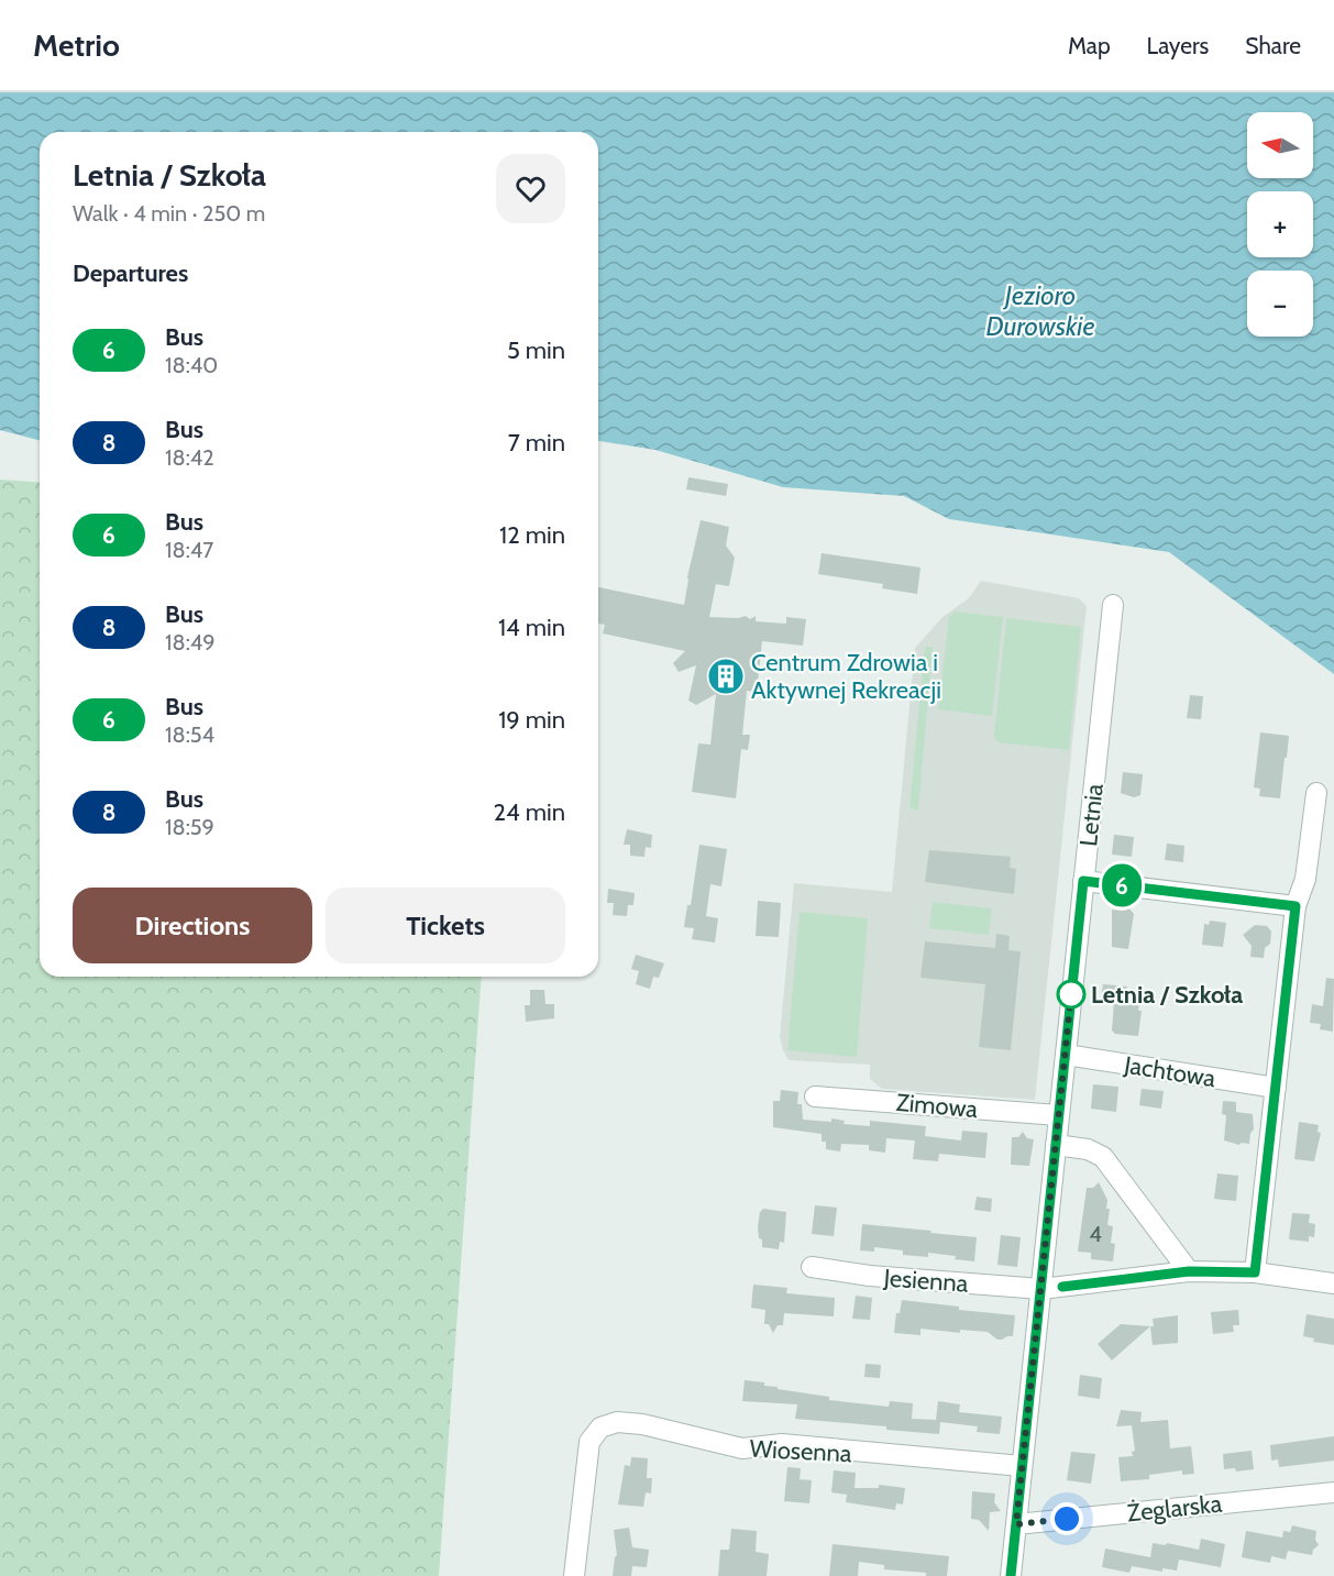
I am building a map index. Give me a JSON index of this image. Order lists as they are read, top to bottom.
{
  "streets": {
    "street": [
      "Letnia",
      "Jachtowa",
      "Zimowa",
      "Jesienna",
      "Wiosenna",
      "Żeglarska"
    ]
  },
  "crossings": [
    ["Letnia", "Jachtowa"],
    ["Letnia", "Zimowa"],
    ["Letnia", "Jesienna"],
    ["Letnia", "Wiosenna"],
    ["Letnia", "Żeglarska"]
  ],
  "water": ["Jezioro Durowskie"],
  "places": {
    "building": ["Centrum Zdrowia i Aktywnej Rekreacji"],
    "other": ["Letnia / Szkoła"]
  },
  "lines": ["bus line 6"],
  "house_numbers": ["4"],
  "north": "left",
  "page": {
    "header": "Metrio",
    "nav": ["Map", "Layers", "Share"],
    "on_map": "6",
    "map_buttons": ["+", "−"],
    "heading": [
      ["Letnia / Szkoła", "Walk · 4 min · 250 m"],
      "Departures"
    ],
    "list": [
      {
        "mark": "6",
        "name": "Bus",
        "note": "18:40",
        "value": "5 min"
      },
      {
        "mark": "8",
        "name": "Bus",
        "note": "18:42",
        "value": "7 min"
      },
      {
        "mark": "6",
        "name": "Bus",
        "note": "18:47",
        "value": "12 min"
      },
      {
        "mark": "8",
        "name": "Bus",
        "note": "18:49",
        "value": "14 min"
      },
      {
        "mark": "6",
        "name": "Bus",
        "note": "18:54",
        "value": "19 min"
      },
      {
        "mark": "8",
        "name": "Bus",
        "note": "18:59",
        "value": "24 min"
      }
    ],
    "buttons": ["Directions", "Tickets"]
  }
}
